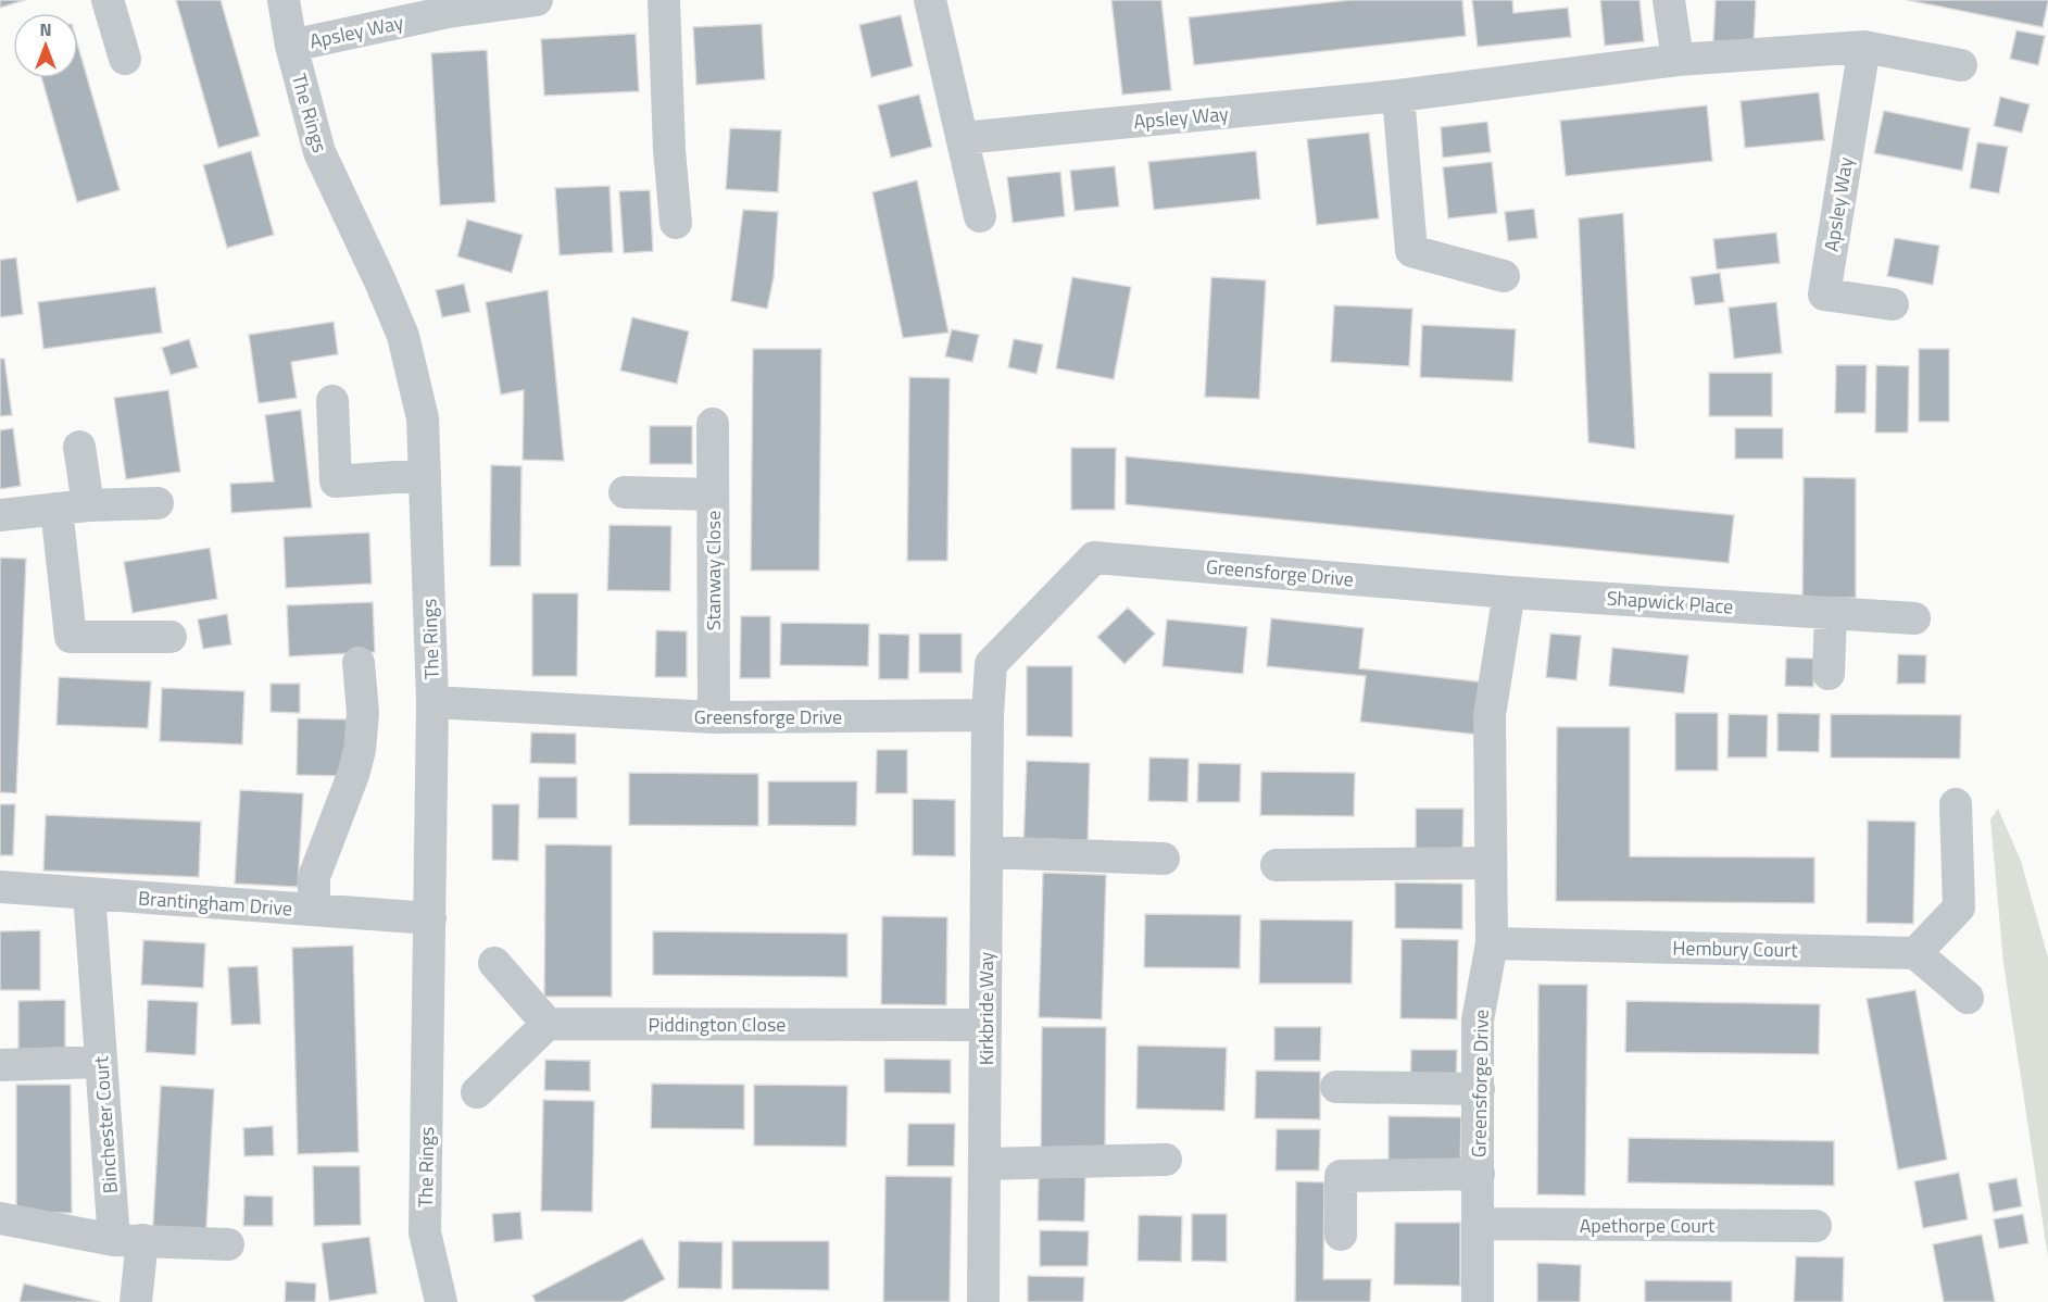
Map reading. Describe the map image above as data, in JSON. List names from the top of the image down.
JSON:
{
  "streets": {
    "street": [
      "Apsley Way",
      "The Rings",
      "Stanway Close",
      "Greensforge Drive",
      "Shapwick Place",
      "Brantingham Drive",
      "Hembury Court",
      "Kirkbride Way",
      "Piddington Close",
      "Binchester Court",
      "Apethorpe Court"
    ]
  },
  "crossings": [
    ["Apsley Way", "The Rings"],
    ["The Rings", "Greensforge Drive"],
    ["The Rings", "Brantingham Drive"],
    ["Stanway Close", "Greensforge Drive"],
    ["Greensforge Drive", "Shapwick Place"],
    ["Greensforge Drive", "Hembury Court"],
    ["Greensforge Drive", "Kirkbride Way"],
    ["Greensforge Drive", "Apethorpe Court"],
    ["Brantingham Drive", "Binchester Court"],
    ["Kirkbride Way", "Piddington Close"]
  ],
  "north": "top"
}
